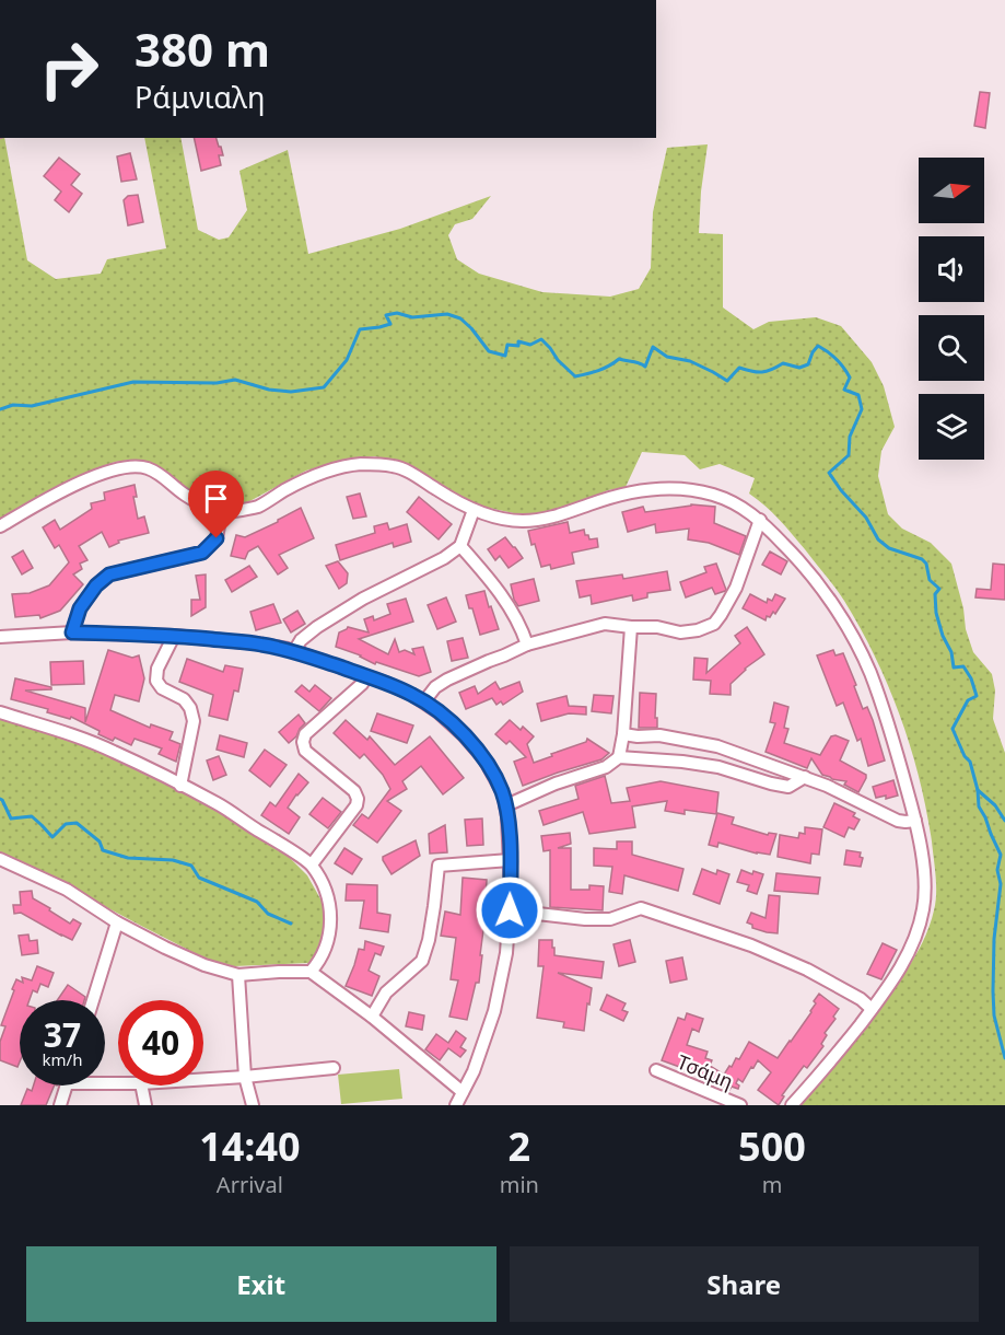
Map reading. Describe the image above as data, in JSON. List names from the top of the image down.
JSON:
{
  "streets": {
    "street": ["Τσάμη"]
  },
  "north": "right",
  "page": {
    "turn": ["380 m", "Ράμνιαλη"],
    "speed": "37 km/h",
    "limit": "40",
    "eta": [
      "14:40",
      "Arrival",
      "2",
      "min",
      "500",
      "m"
    ],
    "buttons": ["Exit", "Share"]
  }
}
